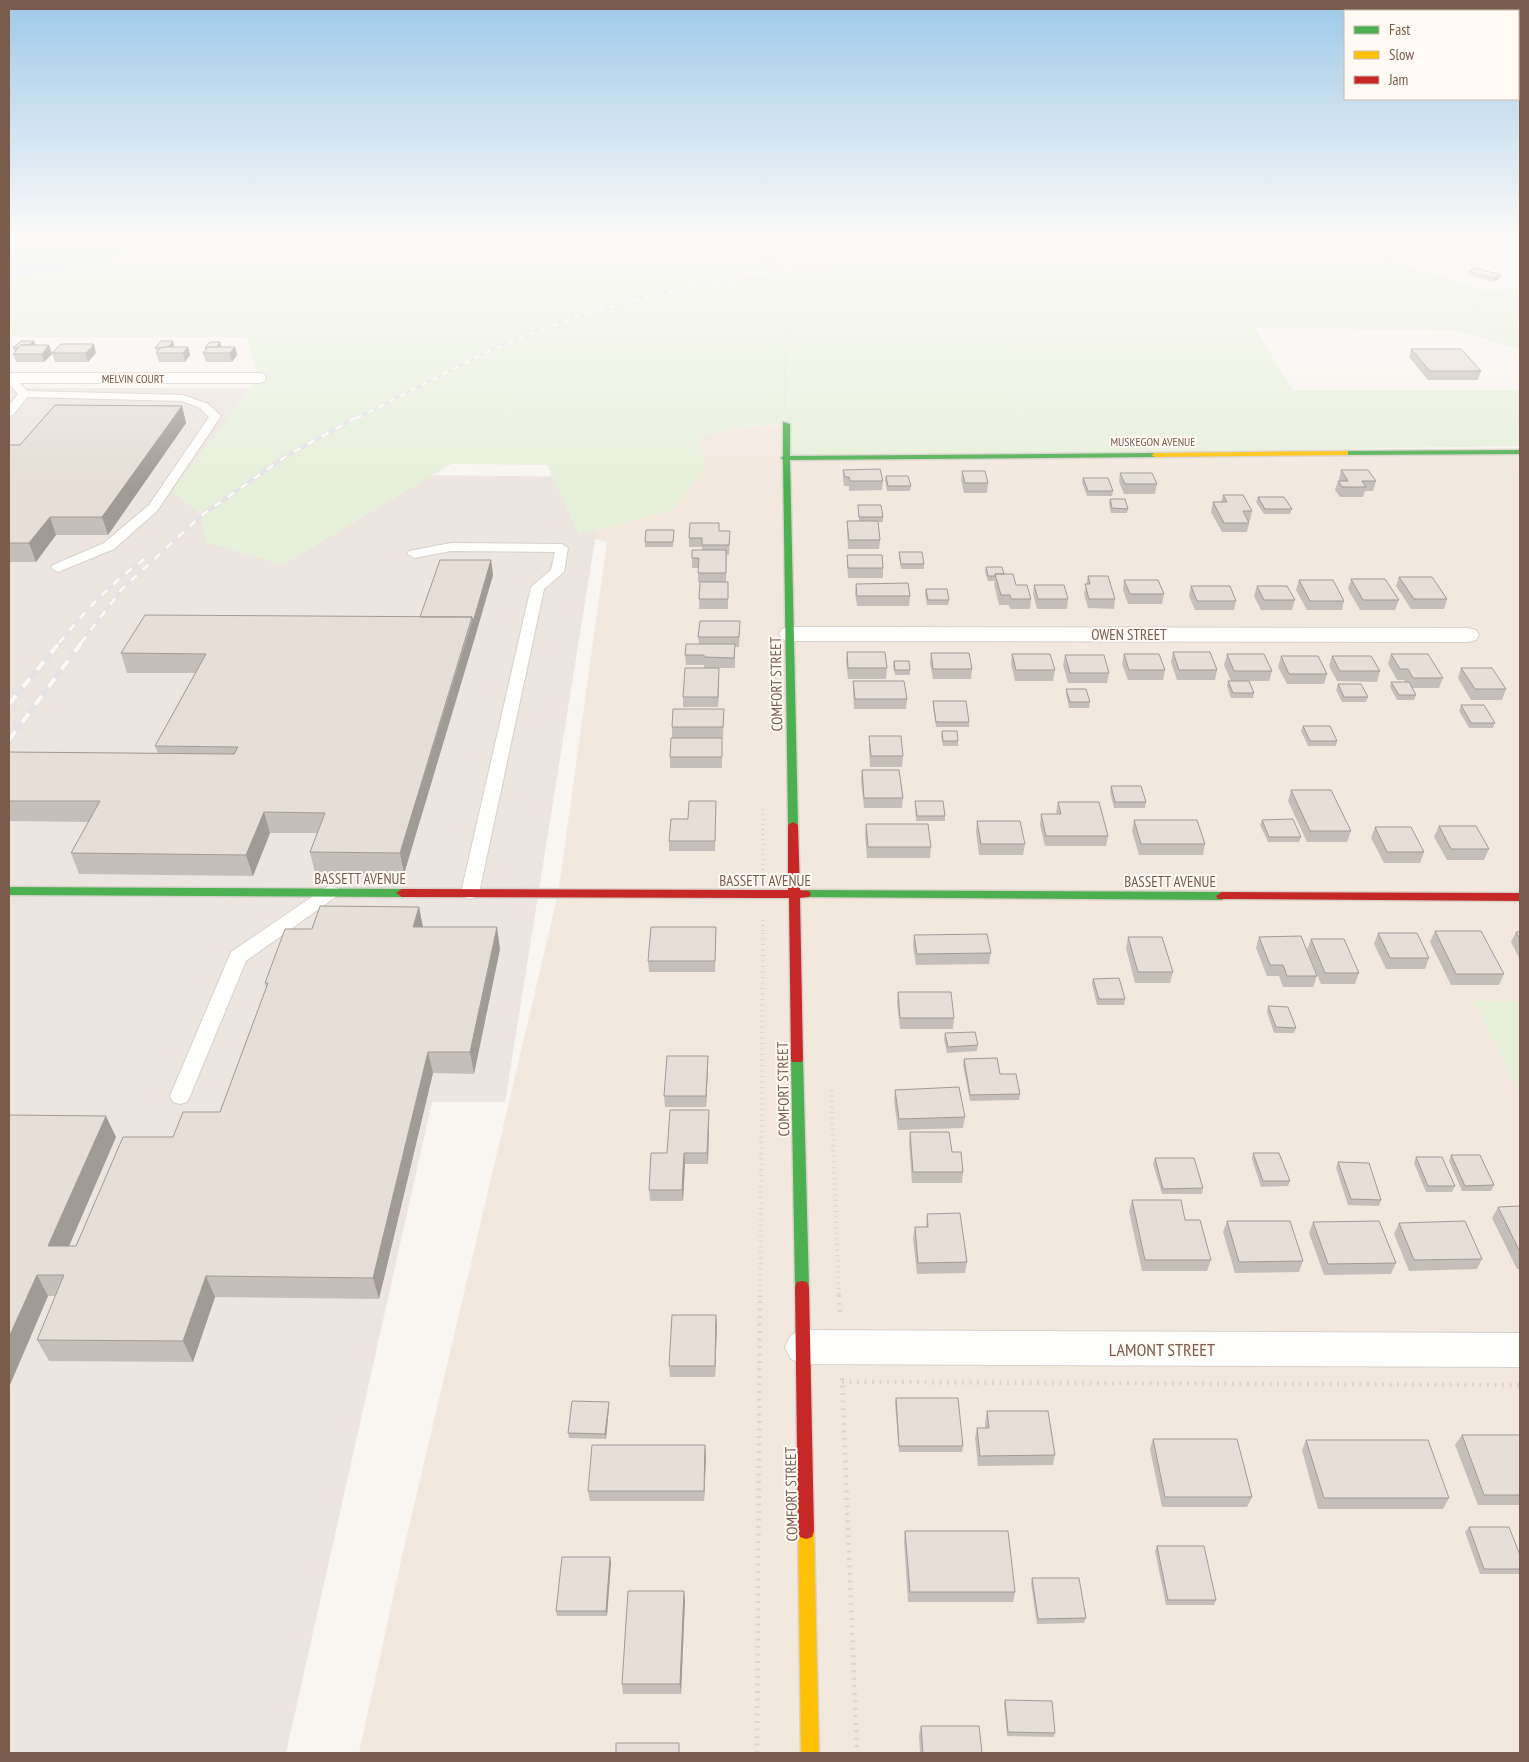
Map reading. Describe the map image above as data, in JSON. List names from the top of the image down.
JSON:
{
  "streets": {
    "street": [
      "MELVIN COURT",
      "MUSKEGON AVENUE",
      "OWEN STREET",
      "COMFORT STREET",
      "BASSETT AVENUE",
      "LAMONT STREET"
    ]
  },
  "crossings": [
    ["MUSKEGON AVENUE", "COMFORT STREET"],
    ["OWEN STREET", "COMFORT STREET"],
    ["COMFORT STREET", "BASSETT AVENUE"],
    ["COMFORT STREET", "LAMONT STREET"]
  ],
  "legend": ["Fast", "Slow", "Jam"]
}
